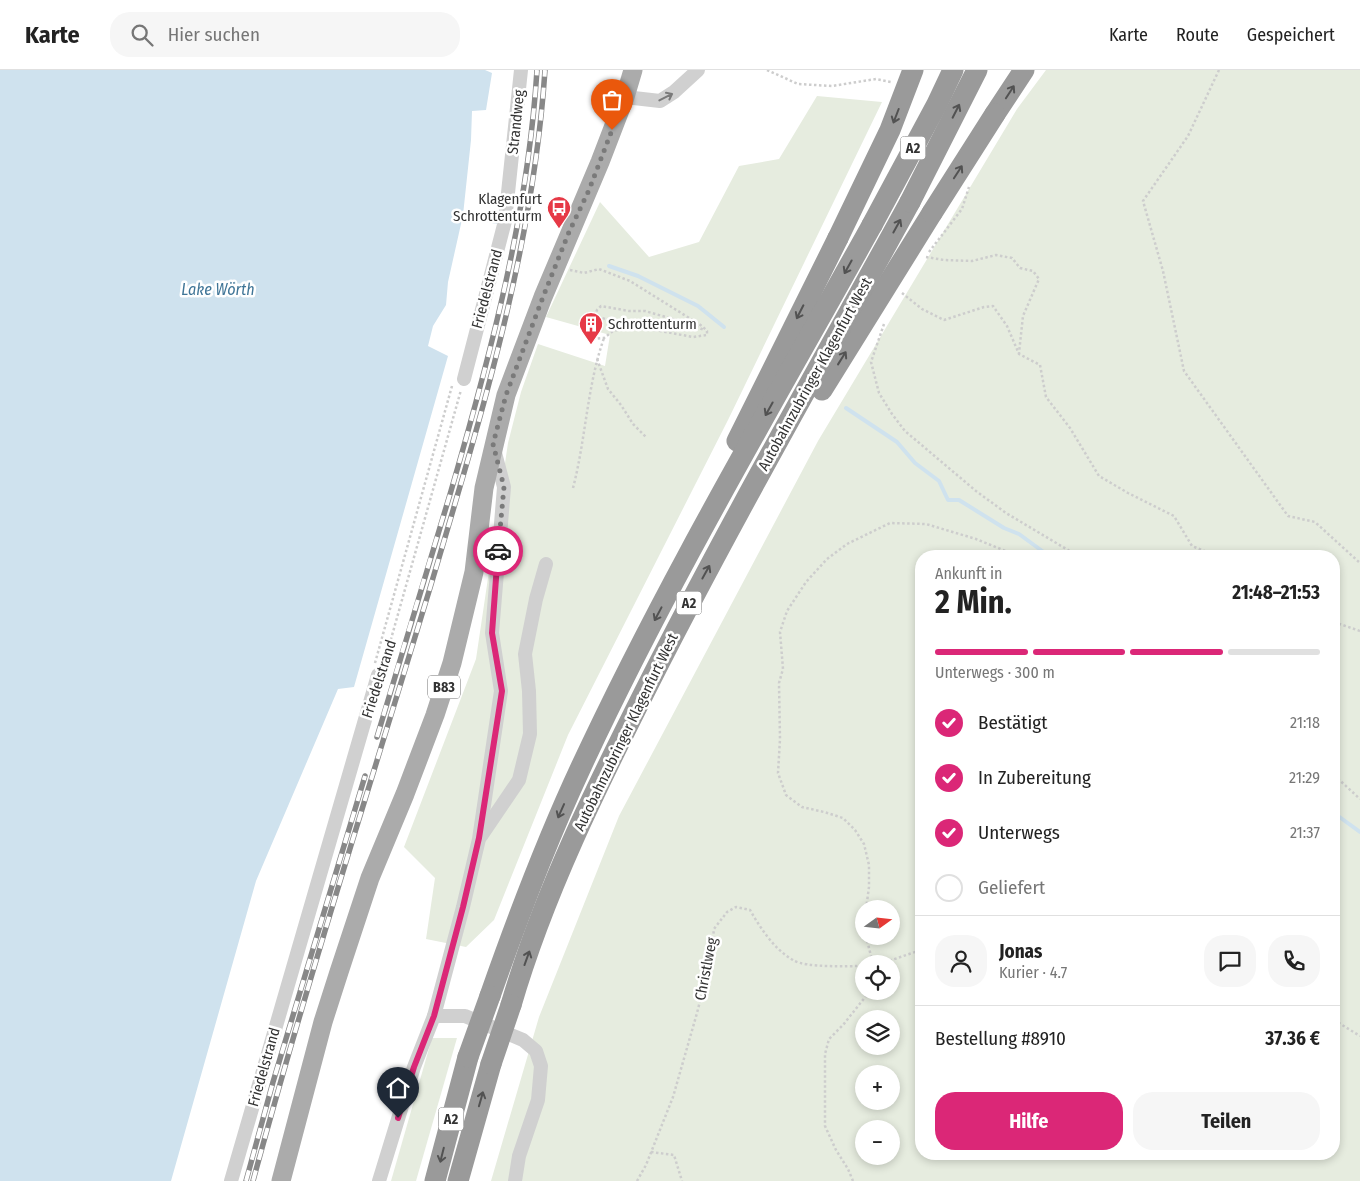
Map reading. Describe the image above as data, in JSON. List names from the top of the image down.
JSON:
{
  "streets": {
    "highway": ["A2", "Autobahnzubringer Klagenfurt West"],
    "main road": ["B83"],
    "street": ["Strandweg", "Friedelstrand"],
    "path": ["Christlweg"]
  },
  "crossings": [
    ["Strandweg", "Friedelstrand"]
  ],
  "water": ["Lake Wörth"],
  "places": {
    "bus stop": ["Klagenfurt Schrottenturm"],
    "building": ["Schrottenturm"]
  },
  "north": "right",
  "page": {
    "header": "Karte",
    "search": "Hier suchen",
    "nav": ["Karte", "Route", "Gespeichert"],
    "heading": ["2 Min.", "Ankunft in", "21:48–21:53"],
    "panel": [
      "Jonas",
      "Kurier · 4.7",
      "Bestellung #8910",
      "37.36 €"
    ],
    "bar": "Unterwegs · 300 m",
    "list": [
      ["Bestätigt", "21:18"],
      ["In Zubereitung", "21:29"],
      ["Unterwegs", "21:37"],
      "Geliefert"
    ],
    "map_buttons": ["+", "−"],
    "buttons": ["Hilfe", "Teilen"]
  }
}
